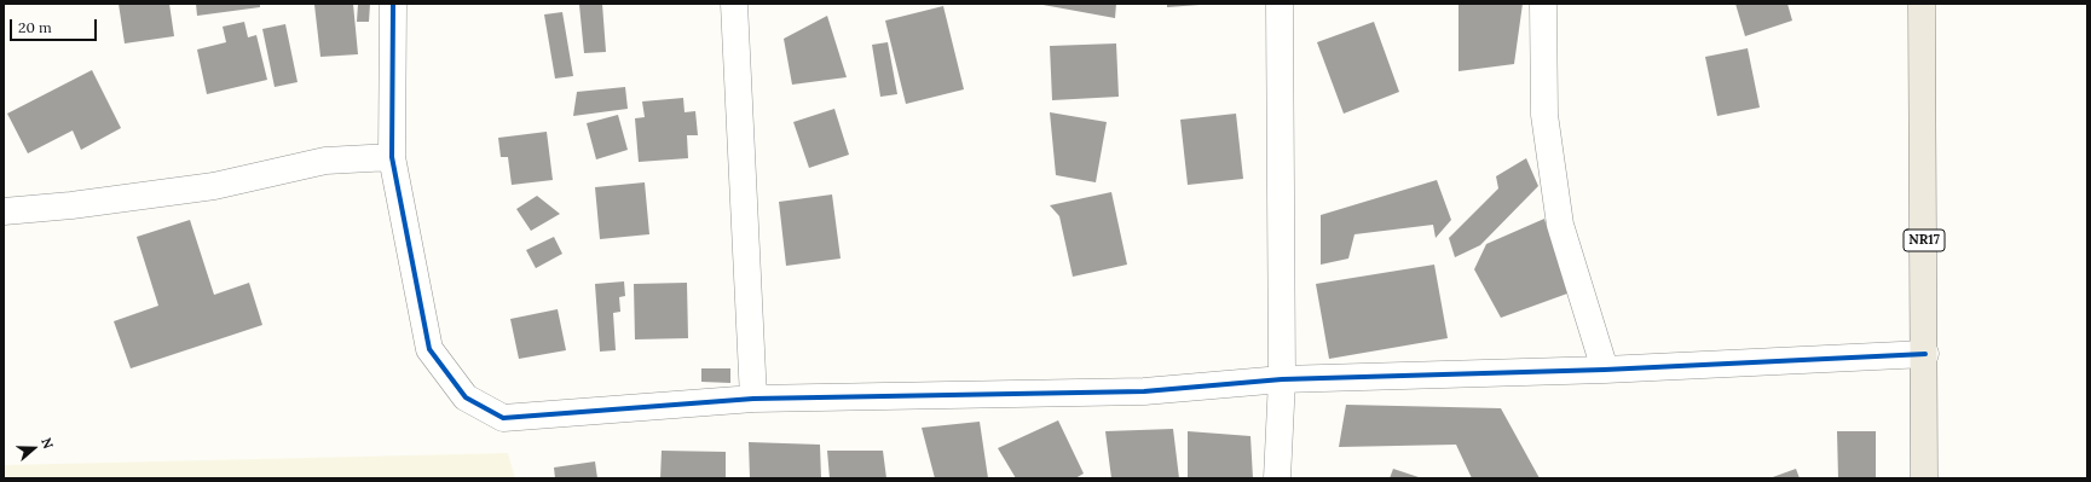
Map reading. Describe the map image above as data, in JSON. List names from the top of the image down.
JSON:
{
  "streets": {
    "main road": ["NR17"]
  },
  "scale_bar": "20 m",
  "north": "right"
}
